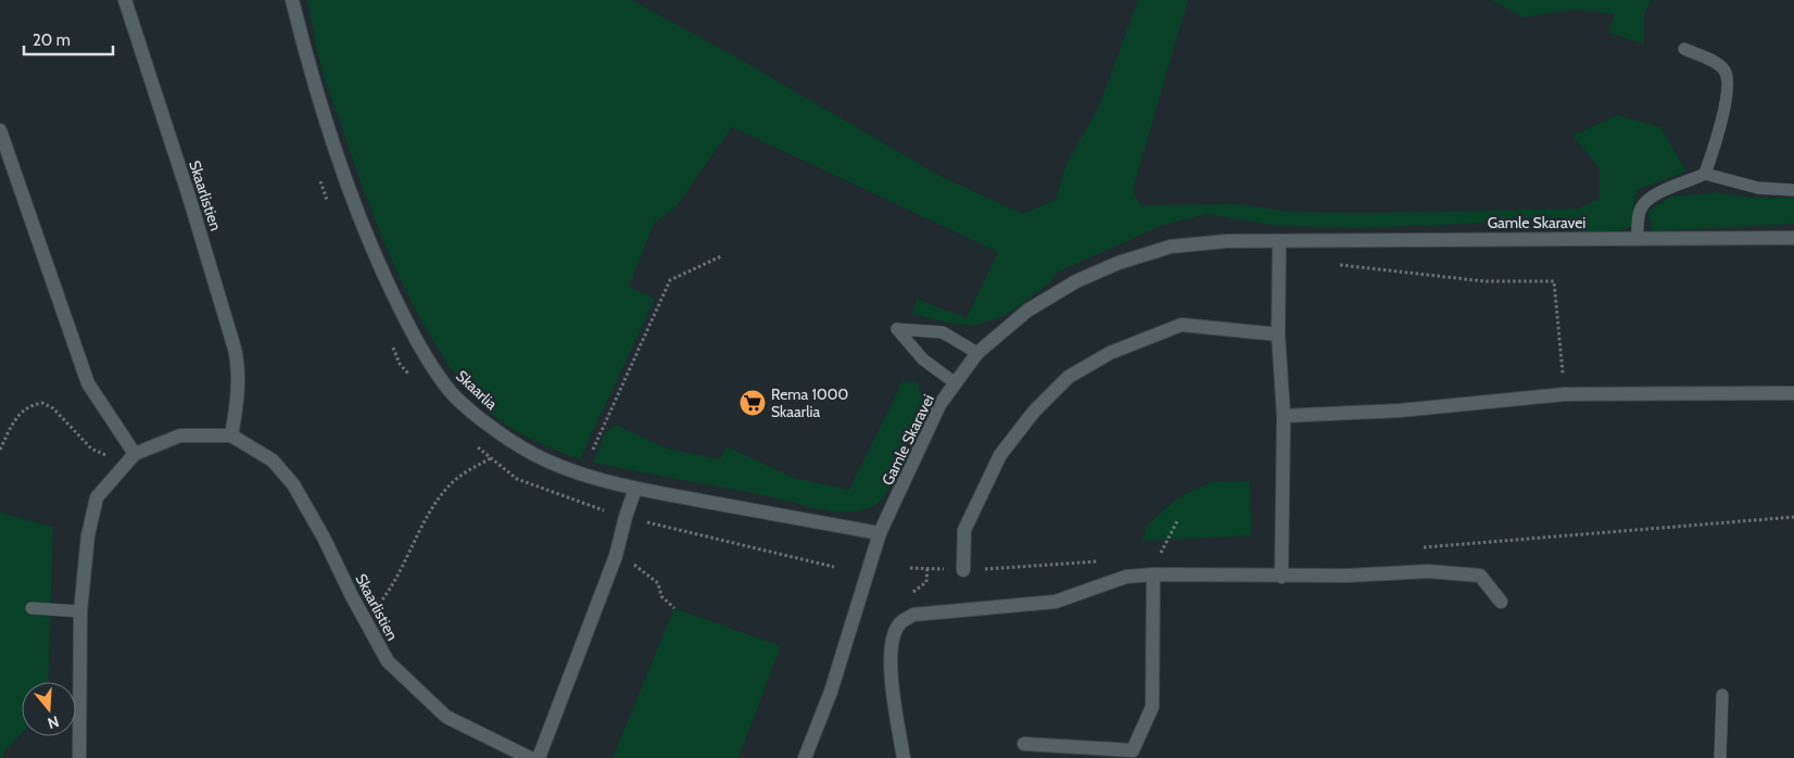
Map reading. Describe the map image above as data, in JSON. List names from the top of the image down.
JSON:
{
  "streets": {
    "street": ["Skaarlistien", "Gamle Skaravei", "Skaarlia"]
  },
  "crossings": [
    ["Gamle Skaravei", "Skaarlia"]
  ],
  "places": {
    "supermarket": ["Rema 1000 Skaarlia"]
  },
  "scale_bar": "20 m",
  "north": "bottom"
}
